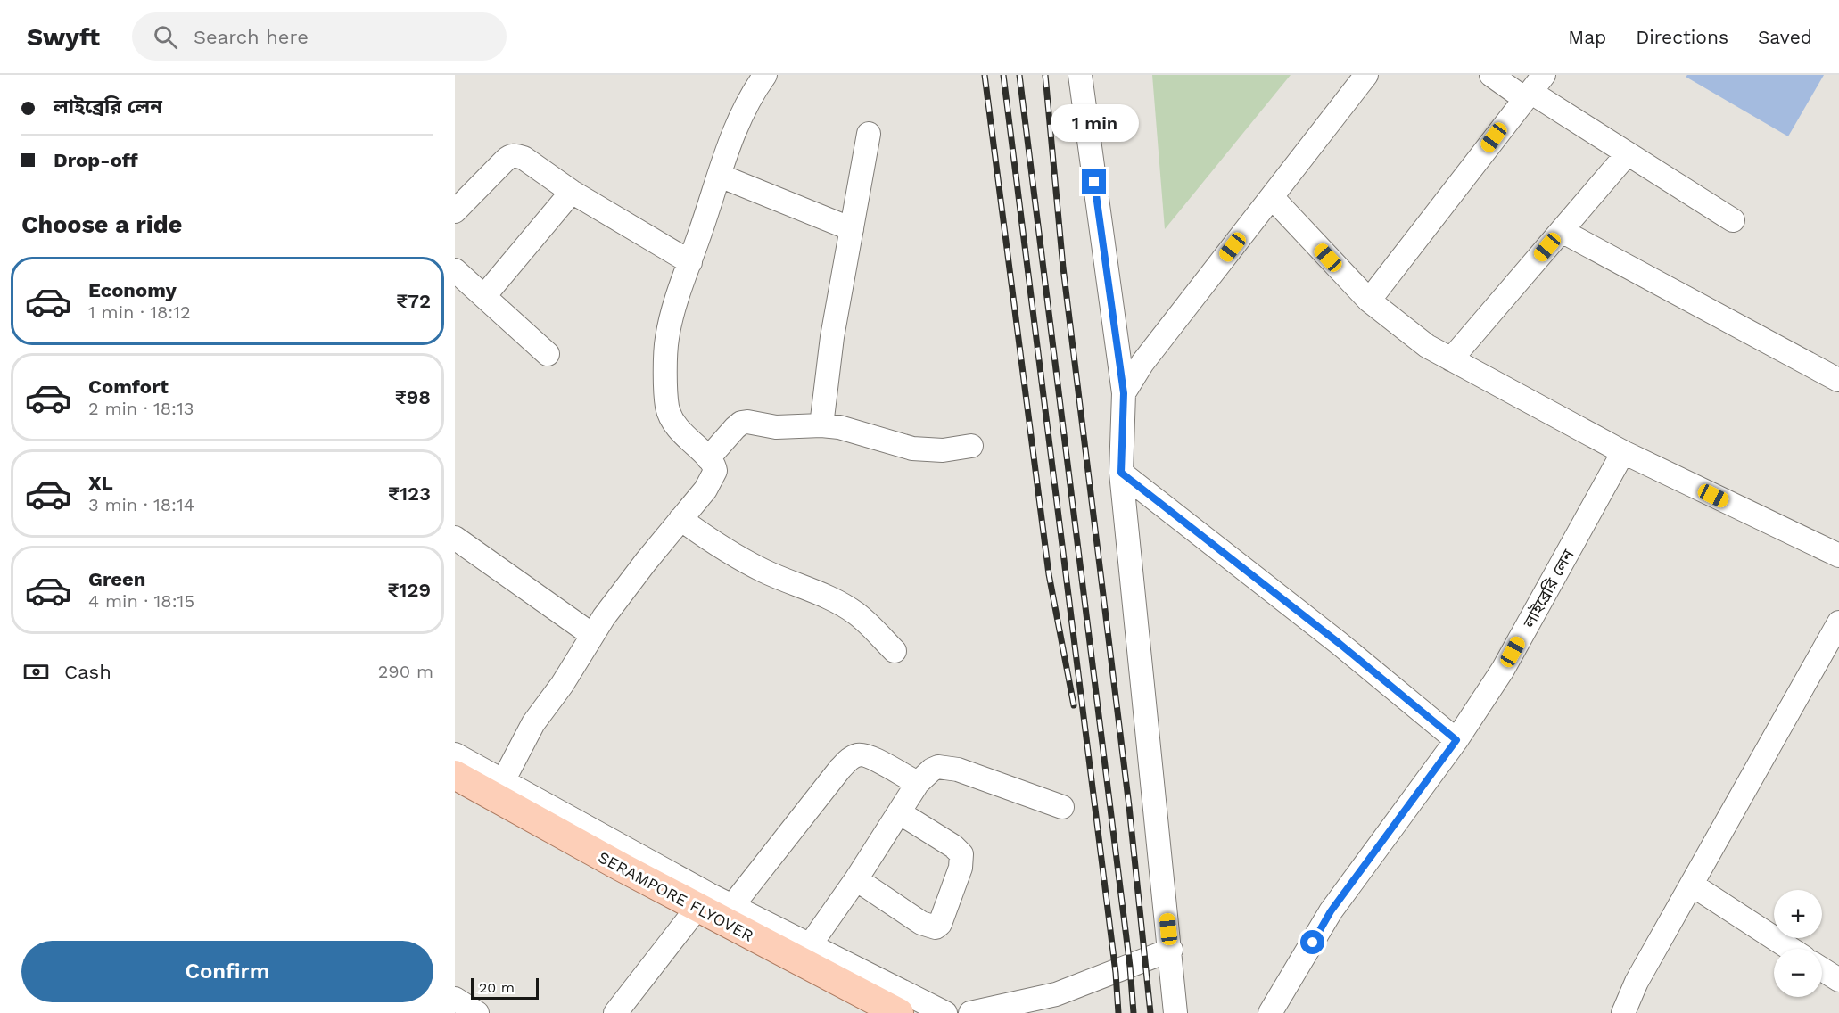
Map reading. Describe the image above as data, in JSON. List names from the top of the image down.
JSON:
{
  "streets": {
    "main road": ["SERAMPORE FLYOVER"],
    "street": ["লাইব্রেরি লেন"]
  },
  "scale_bar": "20 m",
  "page": {
    "header": "Swyft",
    "search": "Search here",
    "nav": ["Map", "Directions", "Saved"],
    "banner": ["লাইব্রেরি লেন", "Drop-off"],
    "bubble": "1 min",
    "heading": "Choose a ride",
    "list": [
      {
        "name": "Economy",
        "note": "1 min · 18:12",
        "value": "₹72"
      },
      {
        "name": "Comfort",
        "note": "2 min · 18:13",
        "value": "₹98"
      },
      {
        "name": "XL",
        "note": "3 min · 18:14",
        "value": "₹123"
      },
      {
        "name": "Green",
        "note": "4 min · 18:15",
        "value": "₹129"
      }
    ],
    "pay": ["Cash", "290 m"],
    "map_buttons": ["+", "−"],
    "buttons": "Confirm",
    "scale": "20 m"
  }
}
